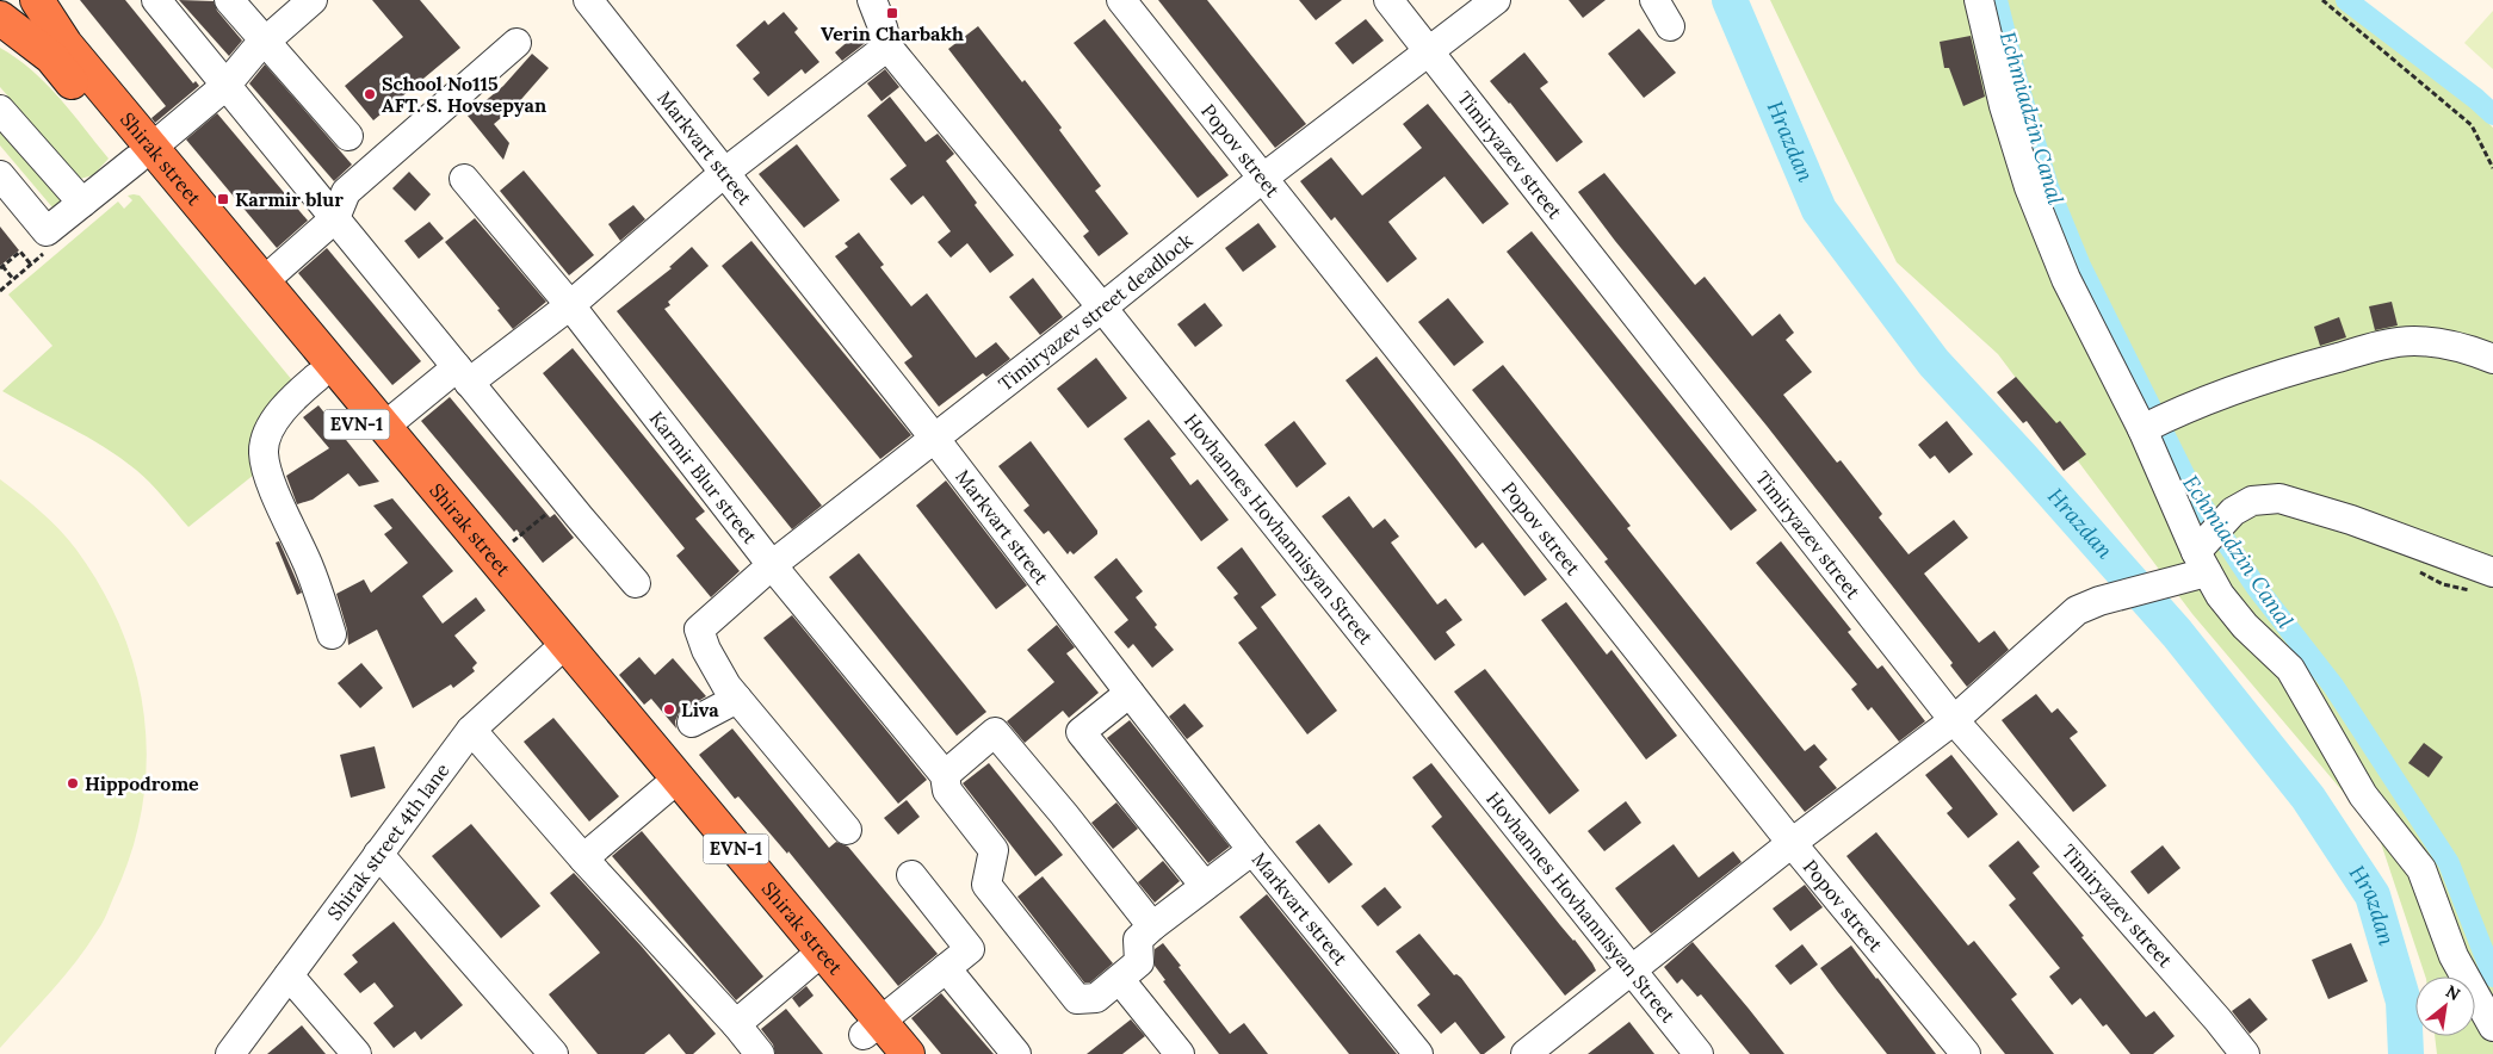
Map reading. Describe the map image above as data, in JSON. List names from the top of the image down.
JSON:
{
  "streets": {
    "highway": ["Shirak street", "EVN-1"],
    "street": [
      "Markvart street",
      "Popov street",
      "Timiryazev street",
      "Timiryazev street deadlock",
      "Karmir Blur street",
      "Hovhannes Hovhannisyan Street",
      "Shirak street 4th lane"
    ]
  },
  "crossings": [
    ["Markvart street", "Timiryazev street deadlock"],
    ["Popov street", "Timiryazev street deadlock"],
    ["Timiryazev street", "Timiryazev street deadlock"],
    ["Shirak street", "Shirak street 4th lane"],
    ["Timiryazev street deadlock", "Karmir Blur street"],
    ["Timiryazev street deadlock", "Hovhannes Hovhannisyan Street"]
  ],
  "water": ["Echmiadzin Canal", "Hrazdan"],
  "places": {
    "transit": ["Verin Charbakh", "Karmir blur"],
    "other": ["School No115 AFT. S. Hovsepyan", "Liva", "Hippodrome"]
  },
  "north": "top right"
}
